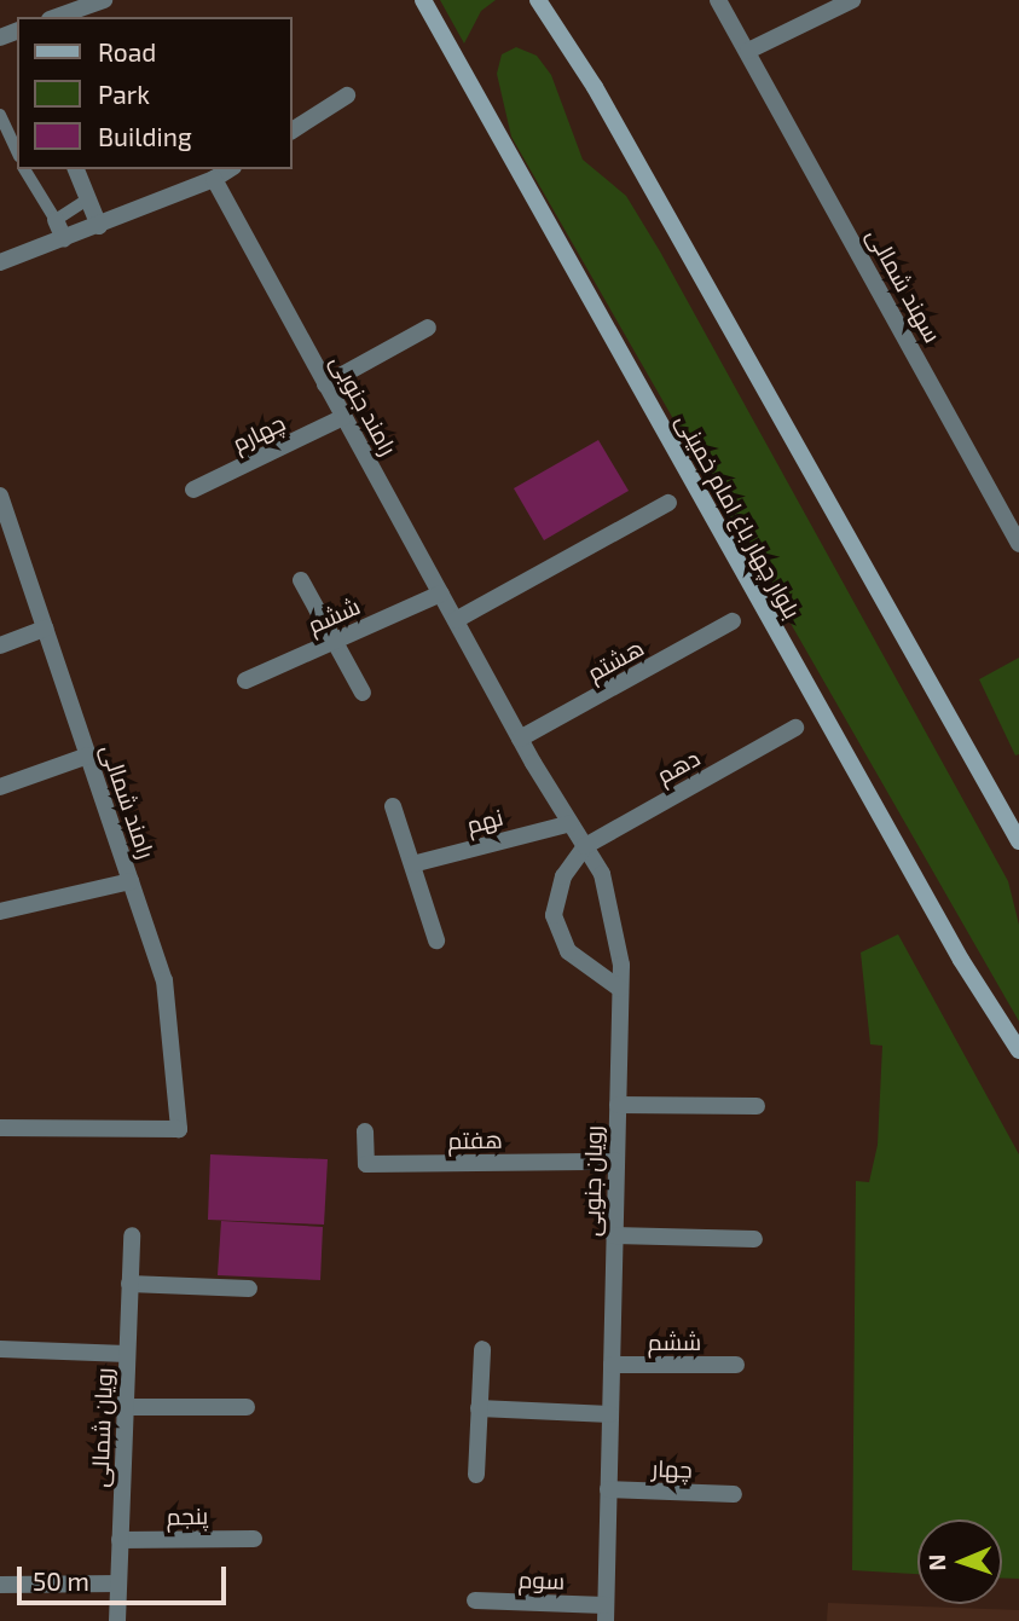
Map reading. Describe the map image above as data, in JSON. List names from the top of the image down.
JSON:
{
  "streets": {
    "main road": ["بلوار چهار باغ امام خمینی"],
    "street": [
      "سهند شمالی",
      "رامند جنوبی",
      "چهارم",
      "ششم",
      "هشتم",
      "دهم",
      "رامند شمالی",
      "نهم",
      "هفتم",
      "رویان جنوبی",
      "رویان شمالی",
      "چهار",
      "پنجم",
      "سوم"
    ]
  },
  "crossings": [
    ["رامند جنوبی", "چهارم"],
    ["رامند جنوبی", "ششم"],
    ["رامند جنوبی", "هشتم"],
    ["رامند جنوبی", "رویان جنوبی"],
    ["ششم", "رویان جنوبی"],
    ["دهم", "رویان جنوبی"],
    ["نهم", "رویان جنوبی"],
    ["هفتم", "رویان جنوبی"],
    ["رویان جنوبی", "چهار"],
    ["رویان جنوبی", "سوم"],
    ["رویان شمالی", "پنجم"]
  ],
  "legend": ["Road", "Park", "Building"],
  "scale_bar": "50 m",
  "north": "left"
}
